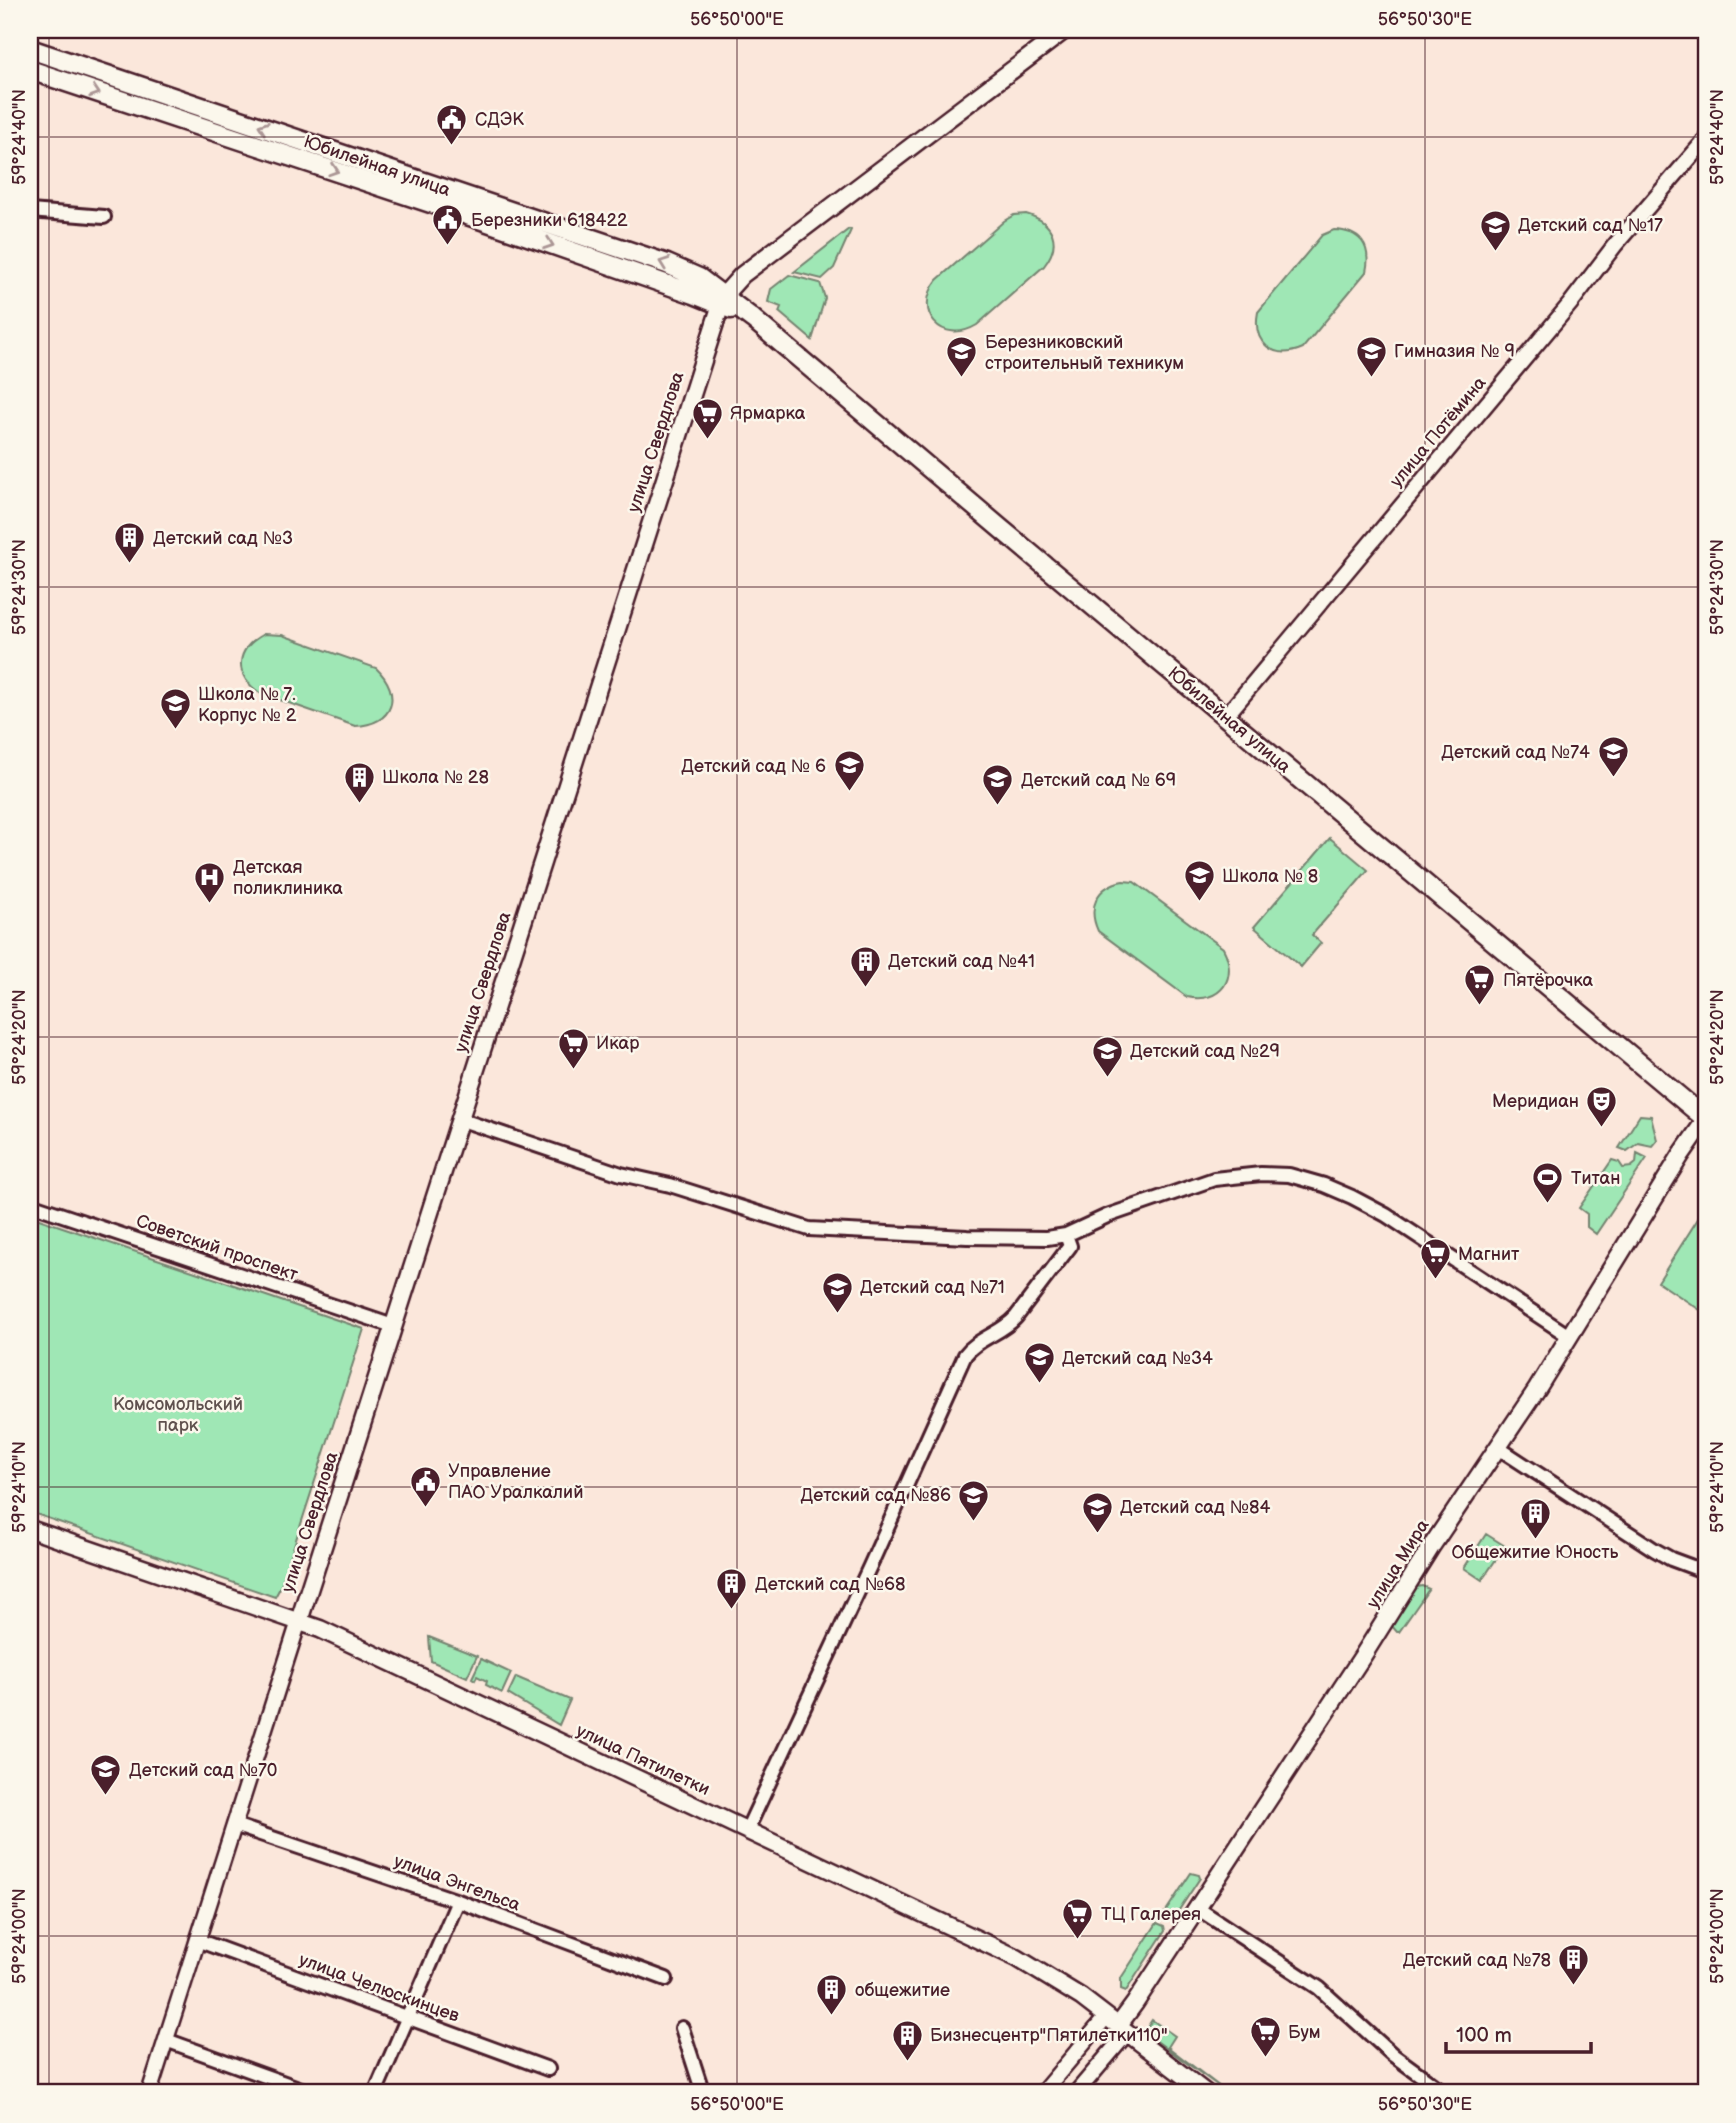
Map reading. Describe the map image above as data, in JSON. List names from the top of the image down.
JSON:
{
  "streets": {
    "main road": [
      "Юбилейная улица",
      "улица Свердлова",
      "улица Мира",
      "улица Пятилетки"
    ],
    "street": [
      "улица Потёмина",
      "Советский проспект",
      "улица Энгельса",
      "улица Челюскинцев"
    ]
  },
  "crossings": [
    ["Юбилейная улица", "улица Потёмина"],
    ["Юбилейная улица", "улица Свердлова"],
    ["Юбилейная улица", "улица Мира"],
    ["улица Свердлова", "Советский проспект"],
    ["улица Свердлова", "улица Пятилетки"],
    ["улица Свердлова", "улица Энгельса"],
    ["улица Свердлова", "улица Челюскинцев"],
    ["улица Мира", "улица Пятилетки"]
  ],
  "parks": ["Комсомольский парк"],
  "places": {
    "public building": ["СДЭК", "Березники 618422", "Управление ПАО Уралкалий"],
    "school or university": [
      "Детский сад №17",
      "Гимназия № 9",
      "Березниковский строительный техникум",
      "Школа № 7. Корпус № 2",
      "Детский сад №74",
      "Детский сад № 6",
      "Детский сад № 69",
      "Школа № 8",
      "Детский сад №29",
      "Детский сад №71",
      "Детский сад №34",
      "Детский сад №86",
      "Детский сад №84",
      "Детский сад №70"
    ],
    "supermarket": [
      "Ярмарка",
      "Пятёрочка",
      "Икар",
      "Магнит",
      "ТЦ Галерея",
      "Бум"
    ],
    "building": [
      "Детский сад №3",
      "Школа № 28",
      "Детский сад №41",
      "Общежитие Юность",
      "Детский сад №68",
      "Детский сад №78",
      "общежитие",
      "Бизнесцентр\"Пятилетки110\""
    ],
    "hospital": ["Детская поликлиника"],
    "theatre": ["Меридиан"],
    "sports": ["Титан"]
  },
  "scale_bar": "100 m",
  "coordinates": [
    "56°50'00\"E",
    "56°50'30\"E",
    "59°24'40\"N",
    "59°24'30\"N",
    "59°24'20\"N",
    "59°24'10\"N",
    "59°24'00\"N"
  ]
}
